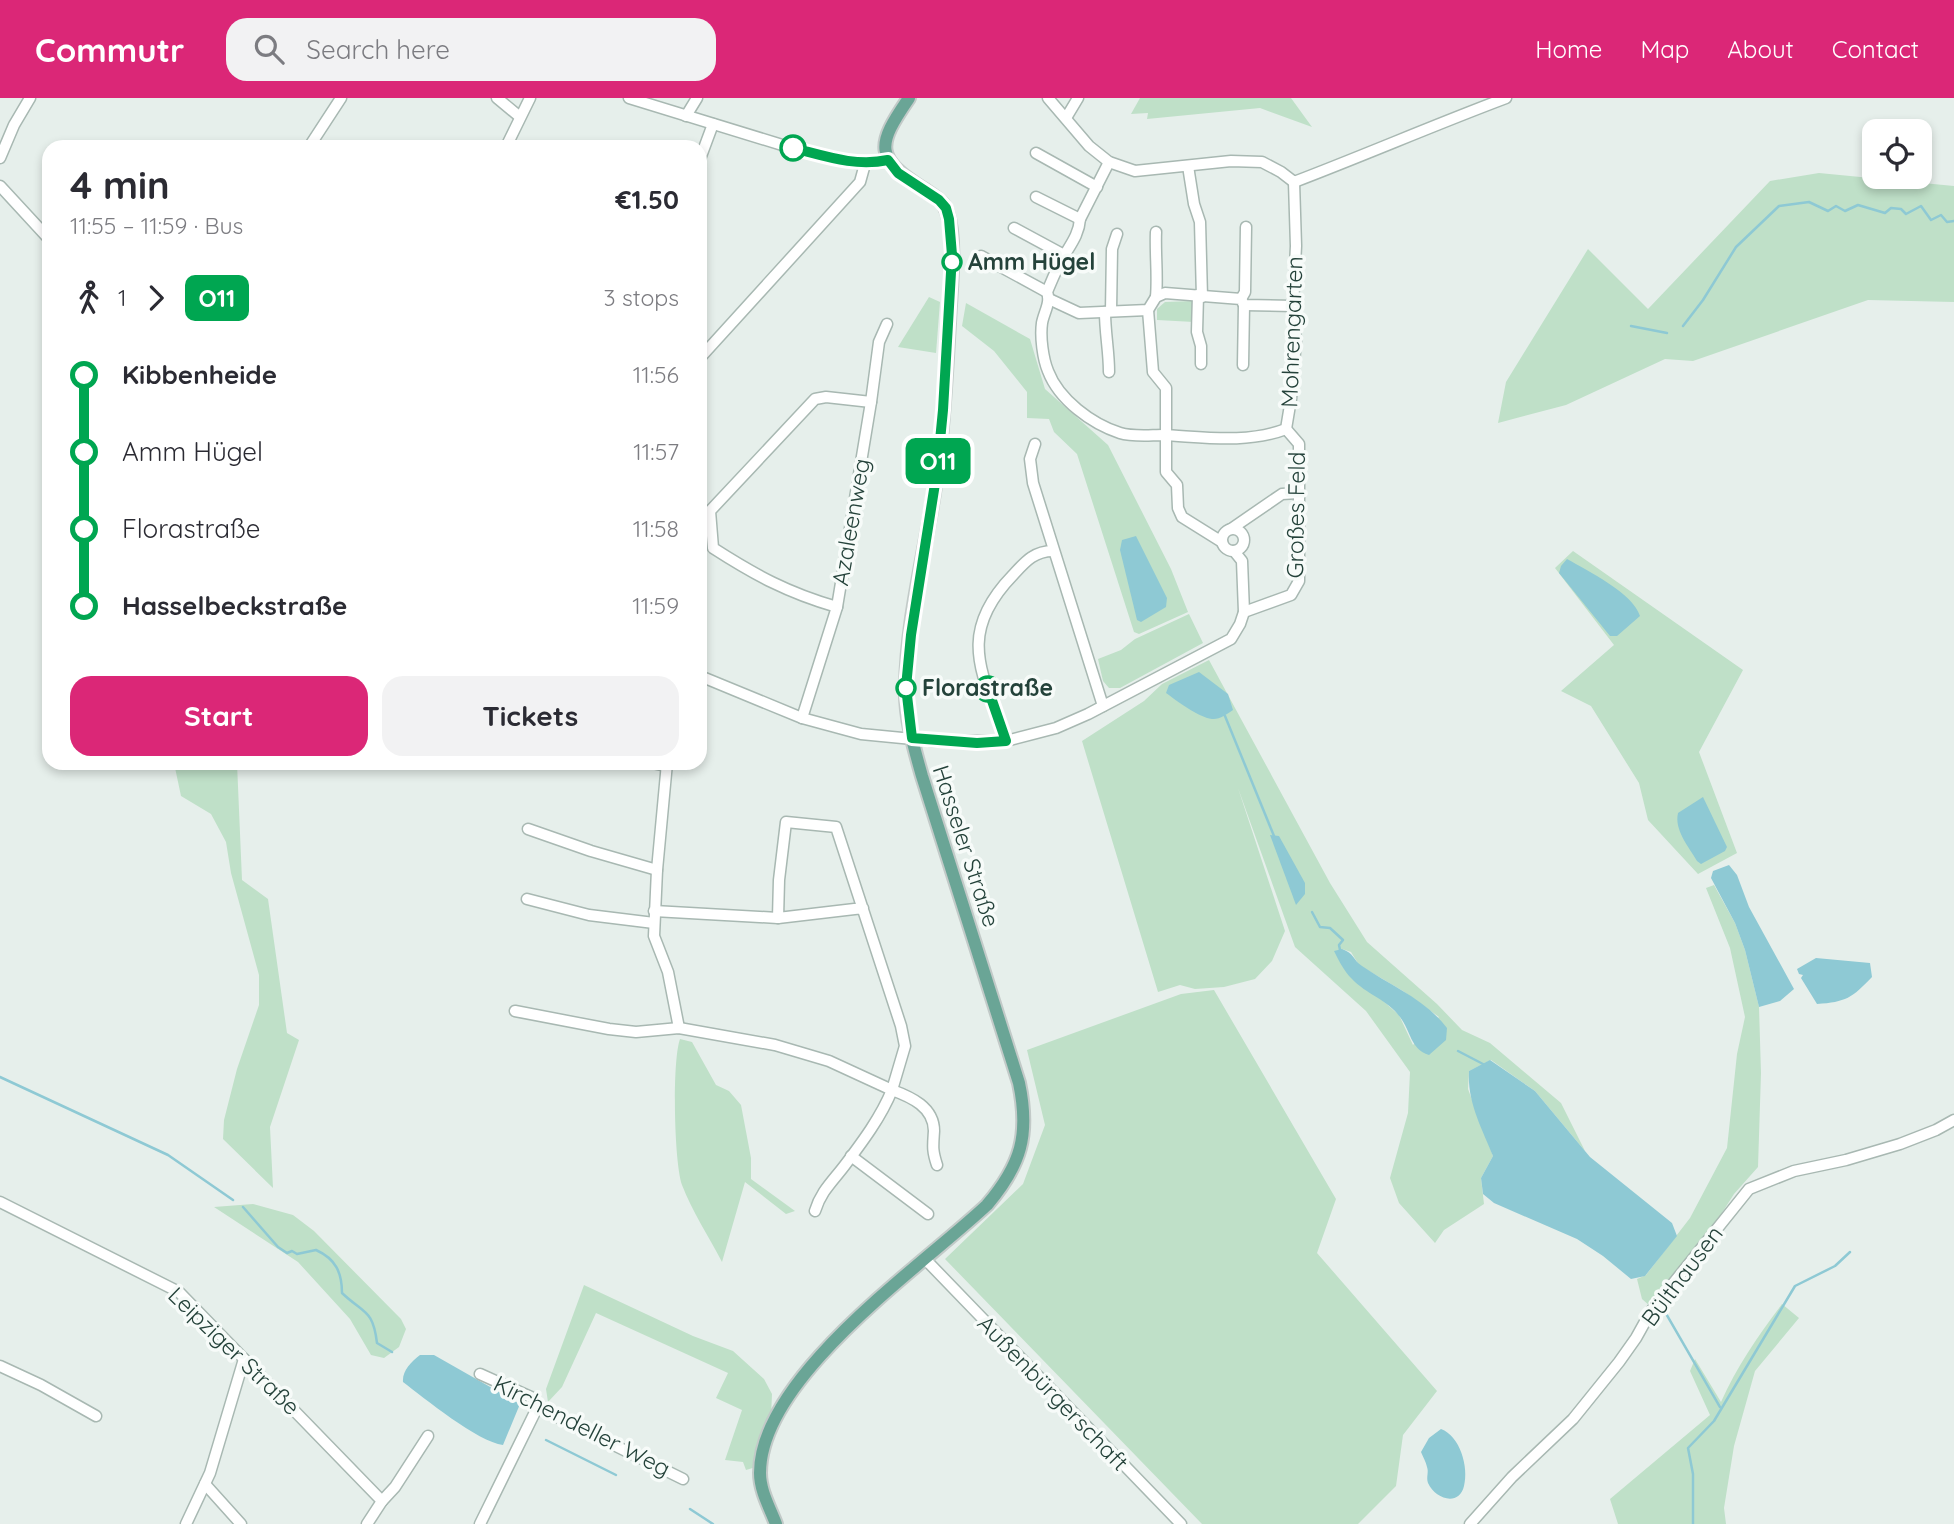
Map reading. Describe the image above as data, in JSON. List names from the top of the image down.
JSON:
{
  "streets": {
    "main road": ["Hasseler Straße"],
    "street": [
      "Mohrengarten",
      "Großes Feld",
      "Azaleenweg",
      "Bülthausen",
      "Leipziger Straße",
      "Außenbürgerschaft",
      "Kirchendeller Weg"
    ]
  },
  "crossings": [
    ["Mohrengarten", "Großes Feld"],
    ["Hasseler Straße", "Außenbürgerschaft"]
  ],
  "places": ["Amm Hügel", "Florastraße"],
  "lines": ["bus line O11"],
  "page": {
    "header": "Commutr",
    "search": "Search here",
    "nav": [
      "Home",
      "Map",
      "About",
      "Contact"
    ],
    "on_map": "O11",
    "heading": ["4 min", "11:55 – 11:59 · Bus", "€1.50"],
    "legs": ["1", "O11", "3 stops"],
    "list": [
      {
        "name": "Kibbenheide",
        "value": "11:56"
      },
      {
        "name": "Amm Hügel",
        "value": "11:57"
      },
      {
        "name": "Florastraße",
        "value": "11:58"
      },
      {
        "name": "Hasselbeckstraße",
        "value": "11:59"
      }
    ],
    "buttons": ["Start", "Tickets"]
  }
}
